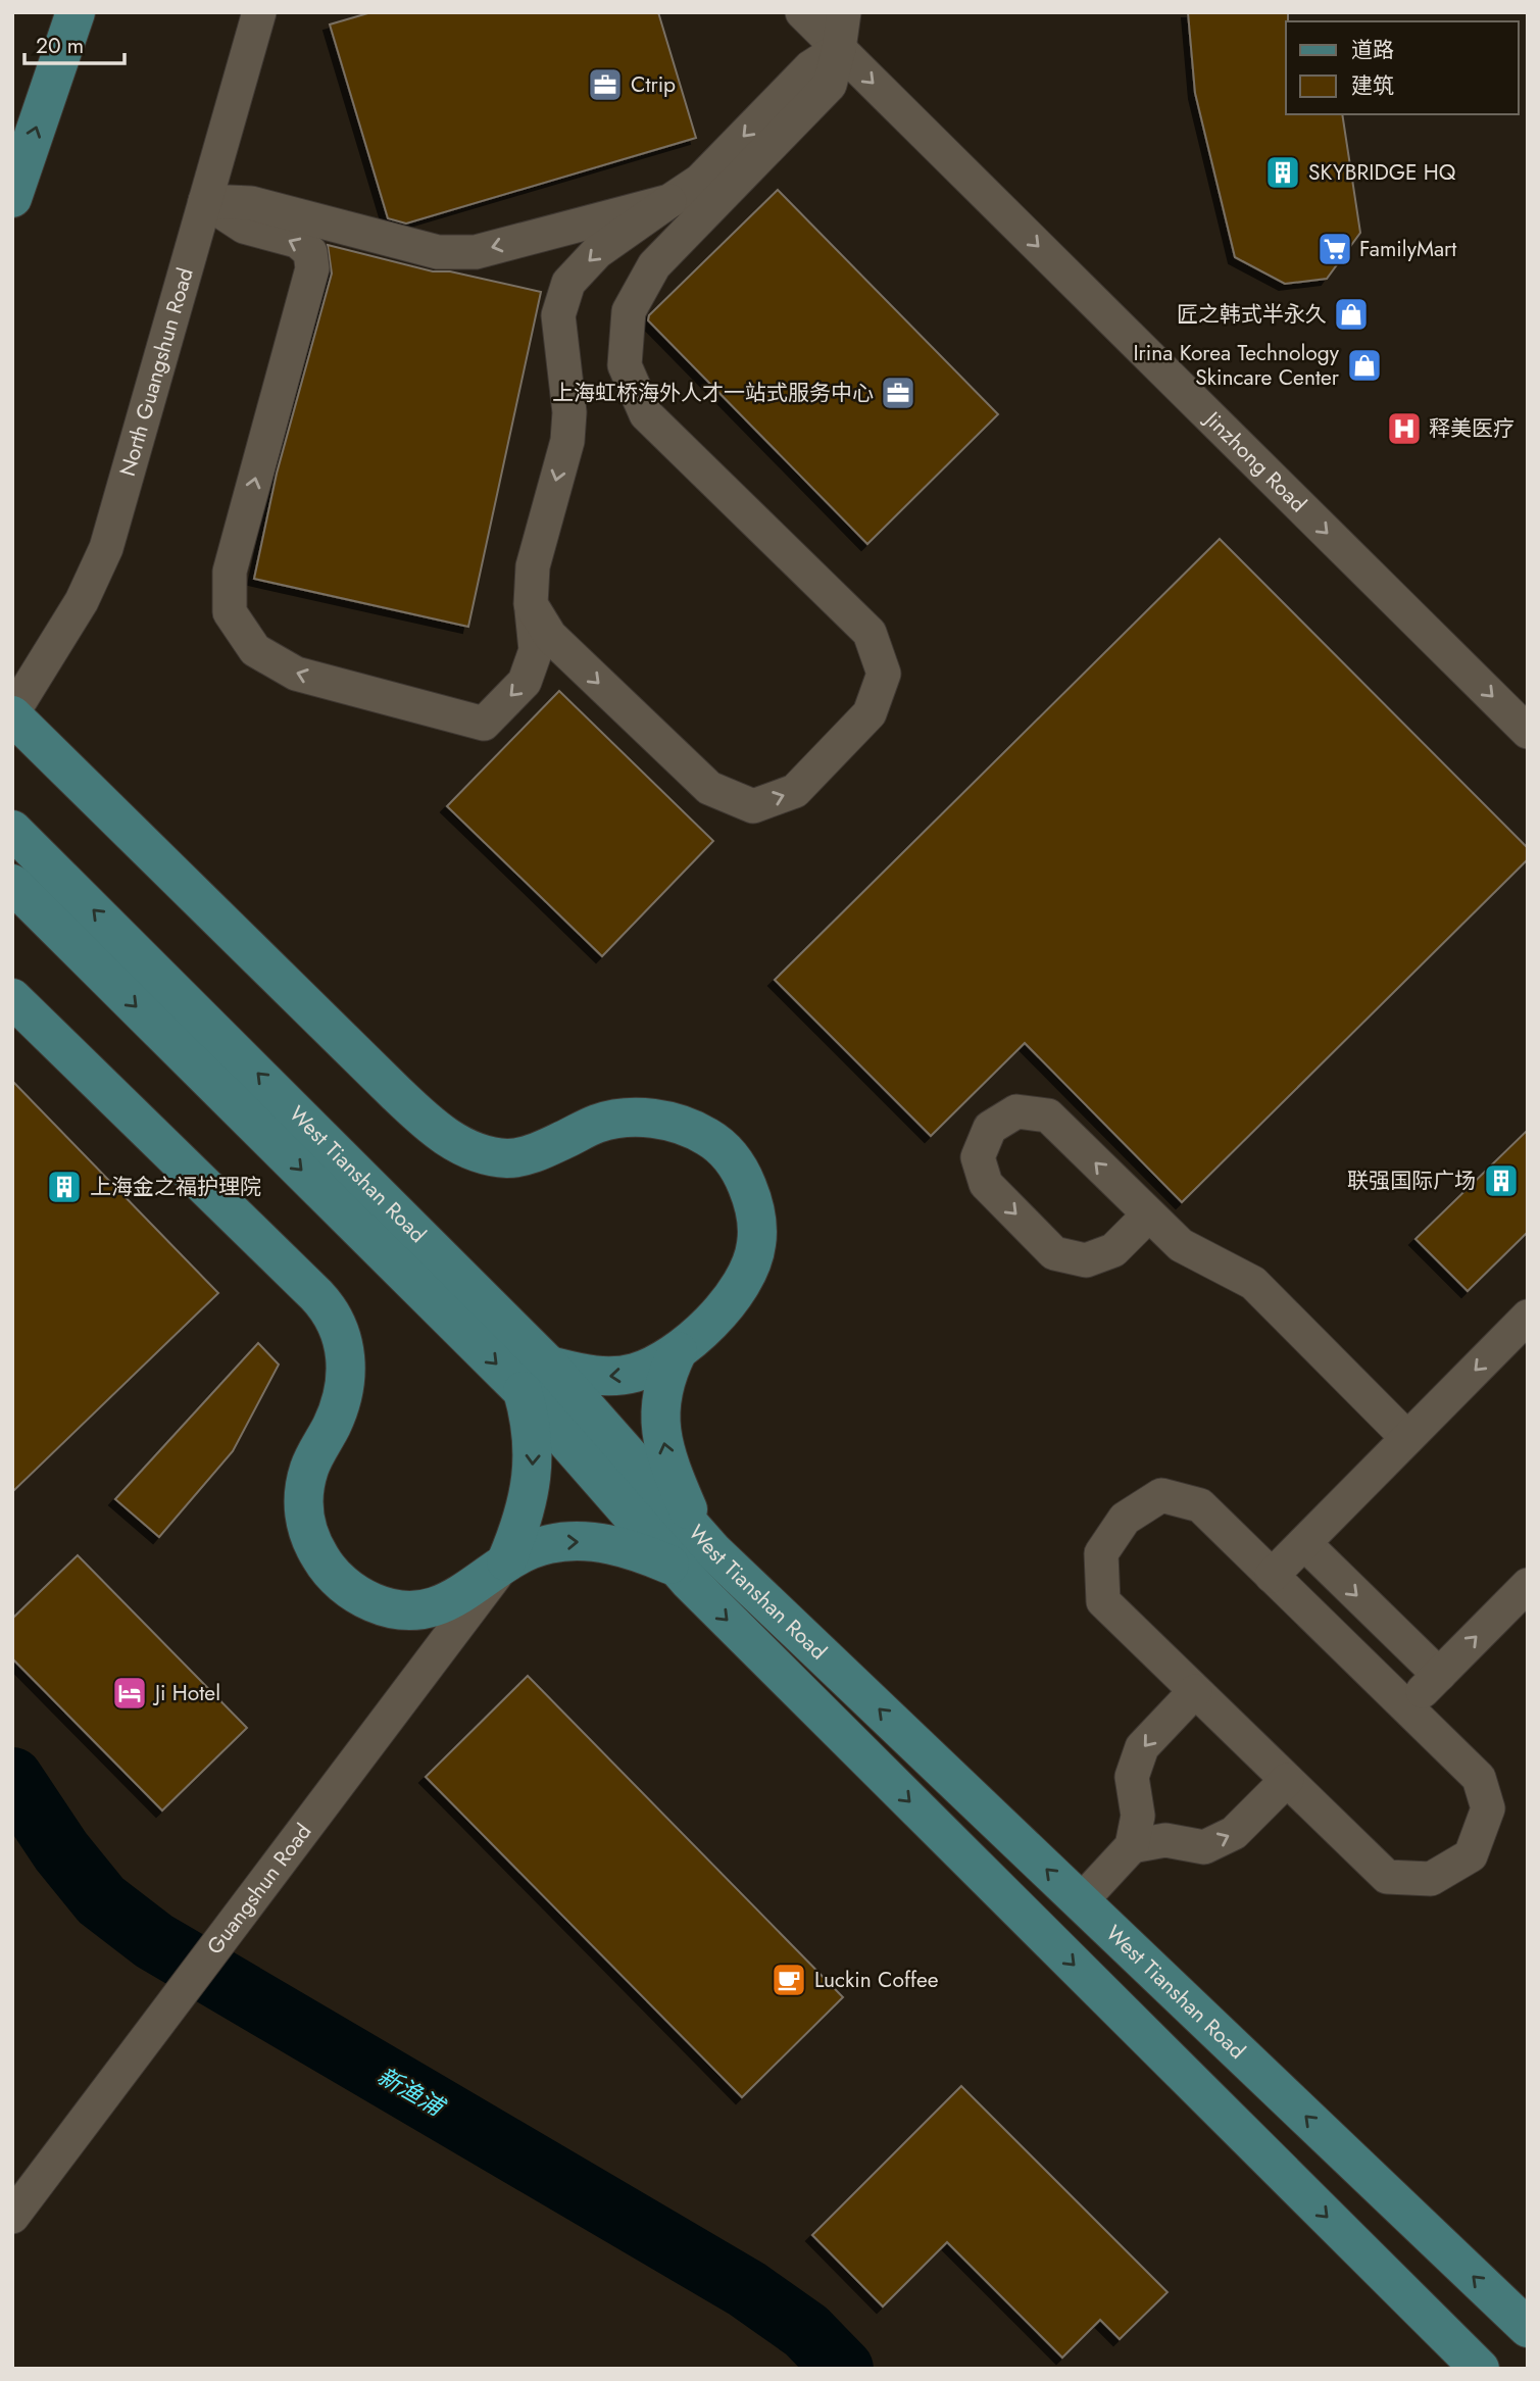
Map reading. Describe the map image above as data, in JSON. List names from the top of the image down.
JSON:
{
  "streets": {
    "main road": ["West Tianshan Road"],
    "street": ["North Guangshun Road", "Jinzhong Road", "Guangshun Road"]
  },
  "one_way": ["Jinzhong Road"],
  "water": ["新渔浦"],
  "places": {
    "office": ["Ctrip", "上海虹桥海外人才一站式服务中心"],
    "building": ["SKYBRIDGE HQ", "联强国际广场", "上海金之福护理院"],
    "supermarket": ["FamilyMart"],
    "shop": ["匠之韩式半永久", "Irina Korea Technology Skincare Center"],
    "hospital": ["释美医疗"],
    "hotel": ["Ji Hotel"],
    "cafe": ["Luckin Coffee"]
  },
  "legend": ["道路", "建筑"],
  "scale_bar": "20 m"
}
